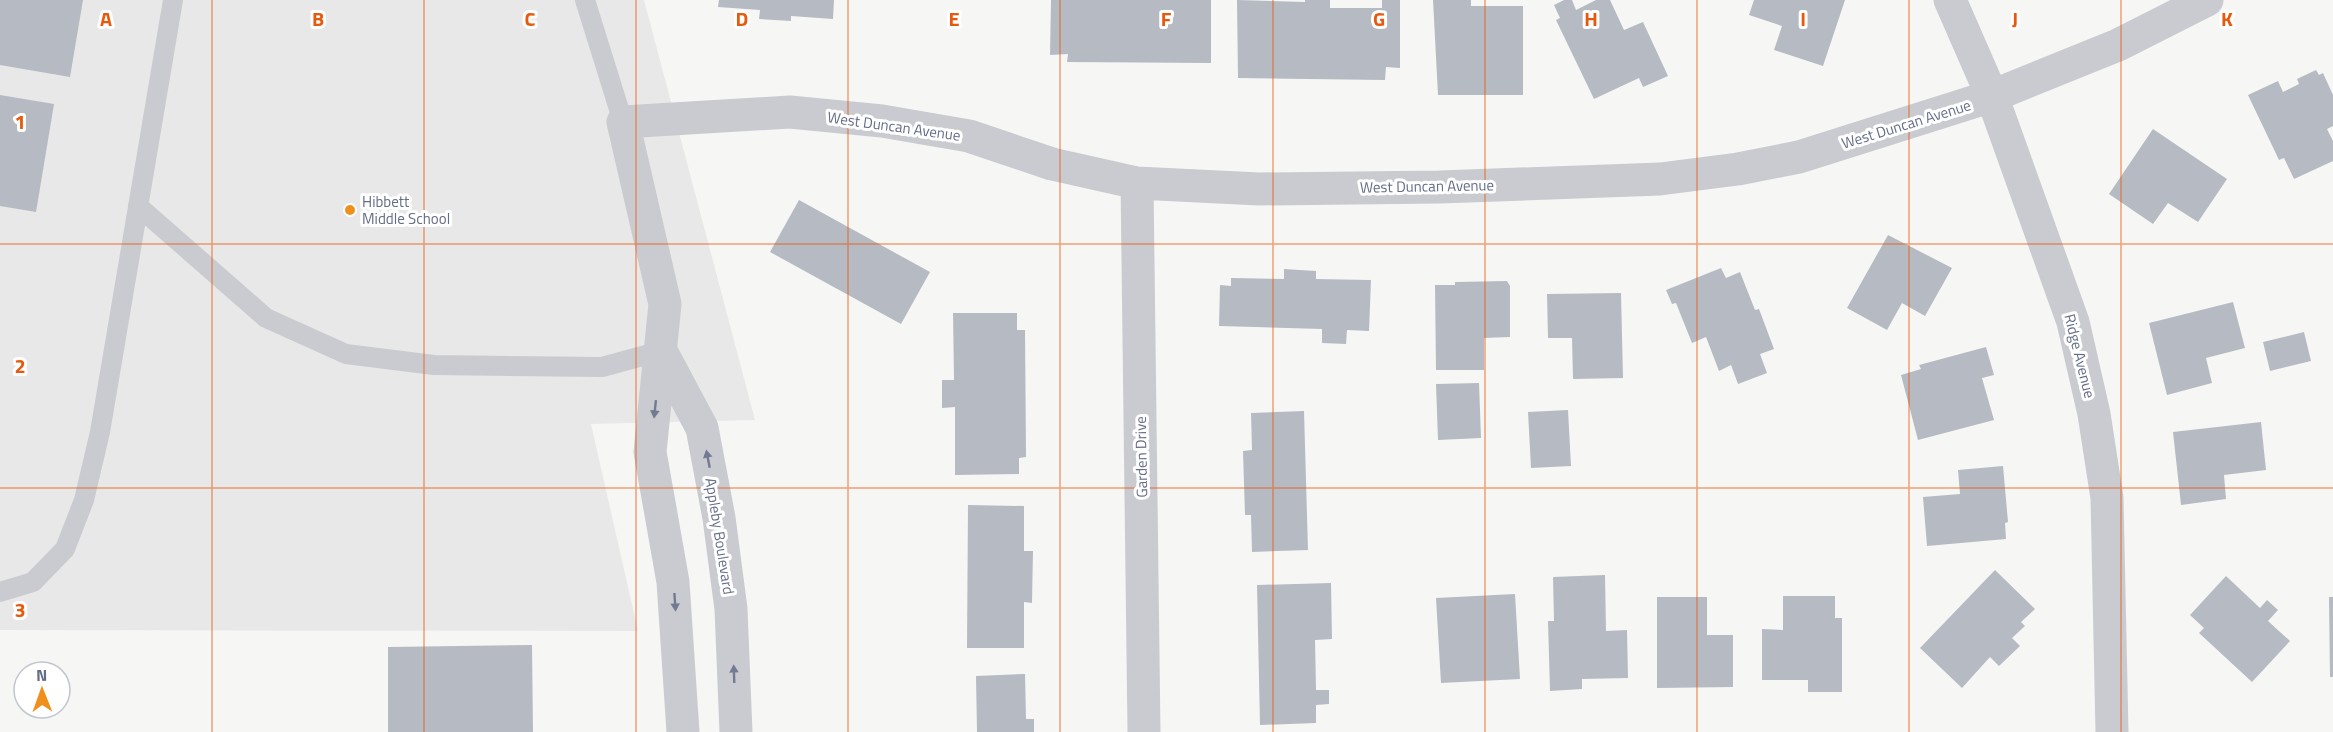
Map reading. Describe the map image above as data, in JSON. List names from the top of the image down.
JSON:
{
  "streets": {
    "street": [
      "West Duncan Avenue",
      "Ridge Avenue",
      "Garden Drive",
      "Appleby Boulevard"
    ]
  },
  "crossings": [
    ["West Duncan Avenue", "Ridge Avenue"],
    ["West Duncan Avenue", "Garden Drive"]
  ],
  "places": ["Hibbett Middle School"],
  "north": "top",
  "grid": {
    "columns": [
      "A",
      "B",
      "C",
      "D",
      "E",
      "F",
      "G",
      "H",
      "I",
      "J",
      "K"
    ],
    "rows": ["1", "2", "3"]
  }
}
